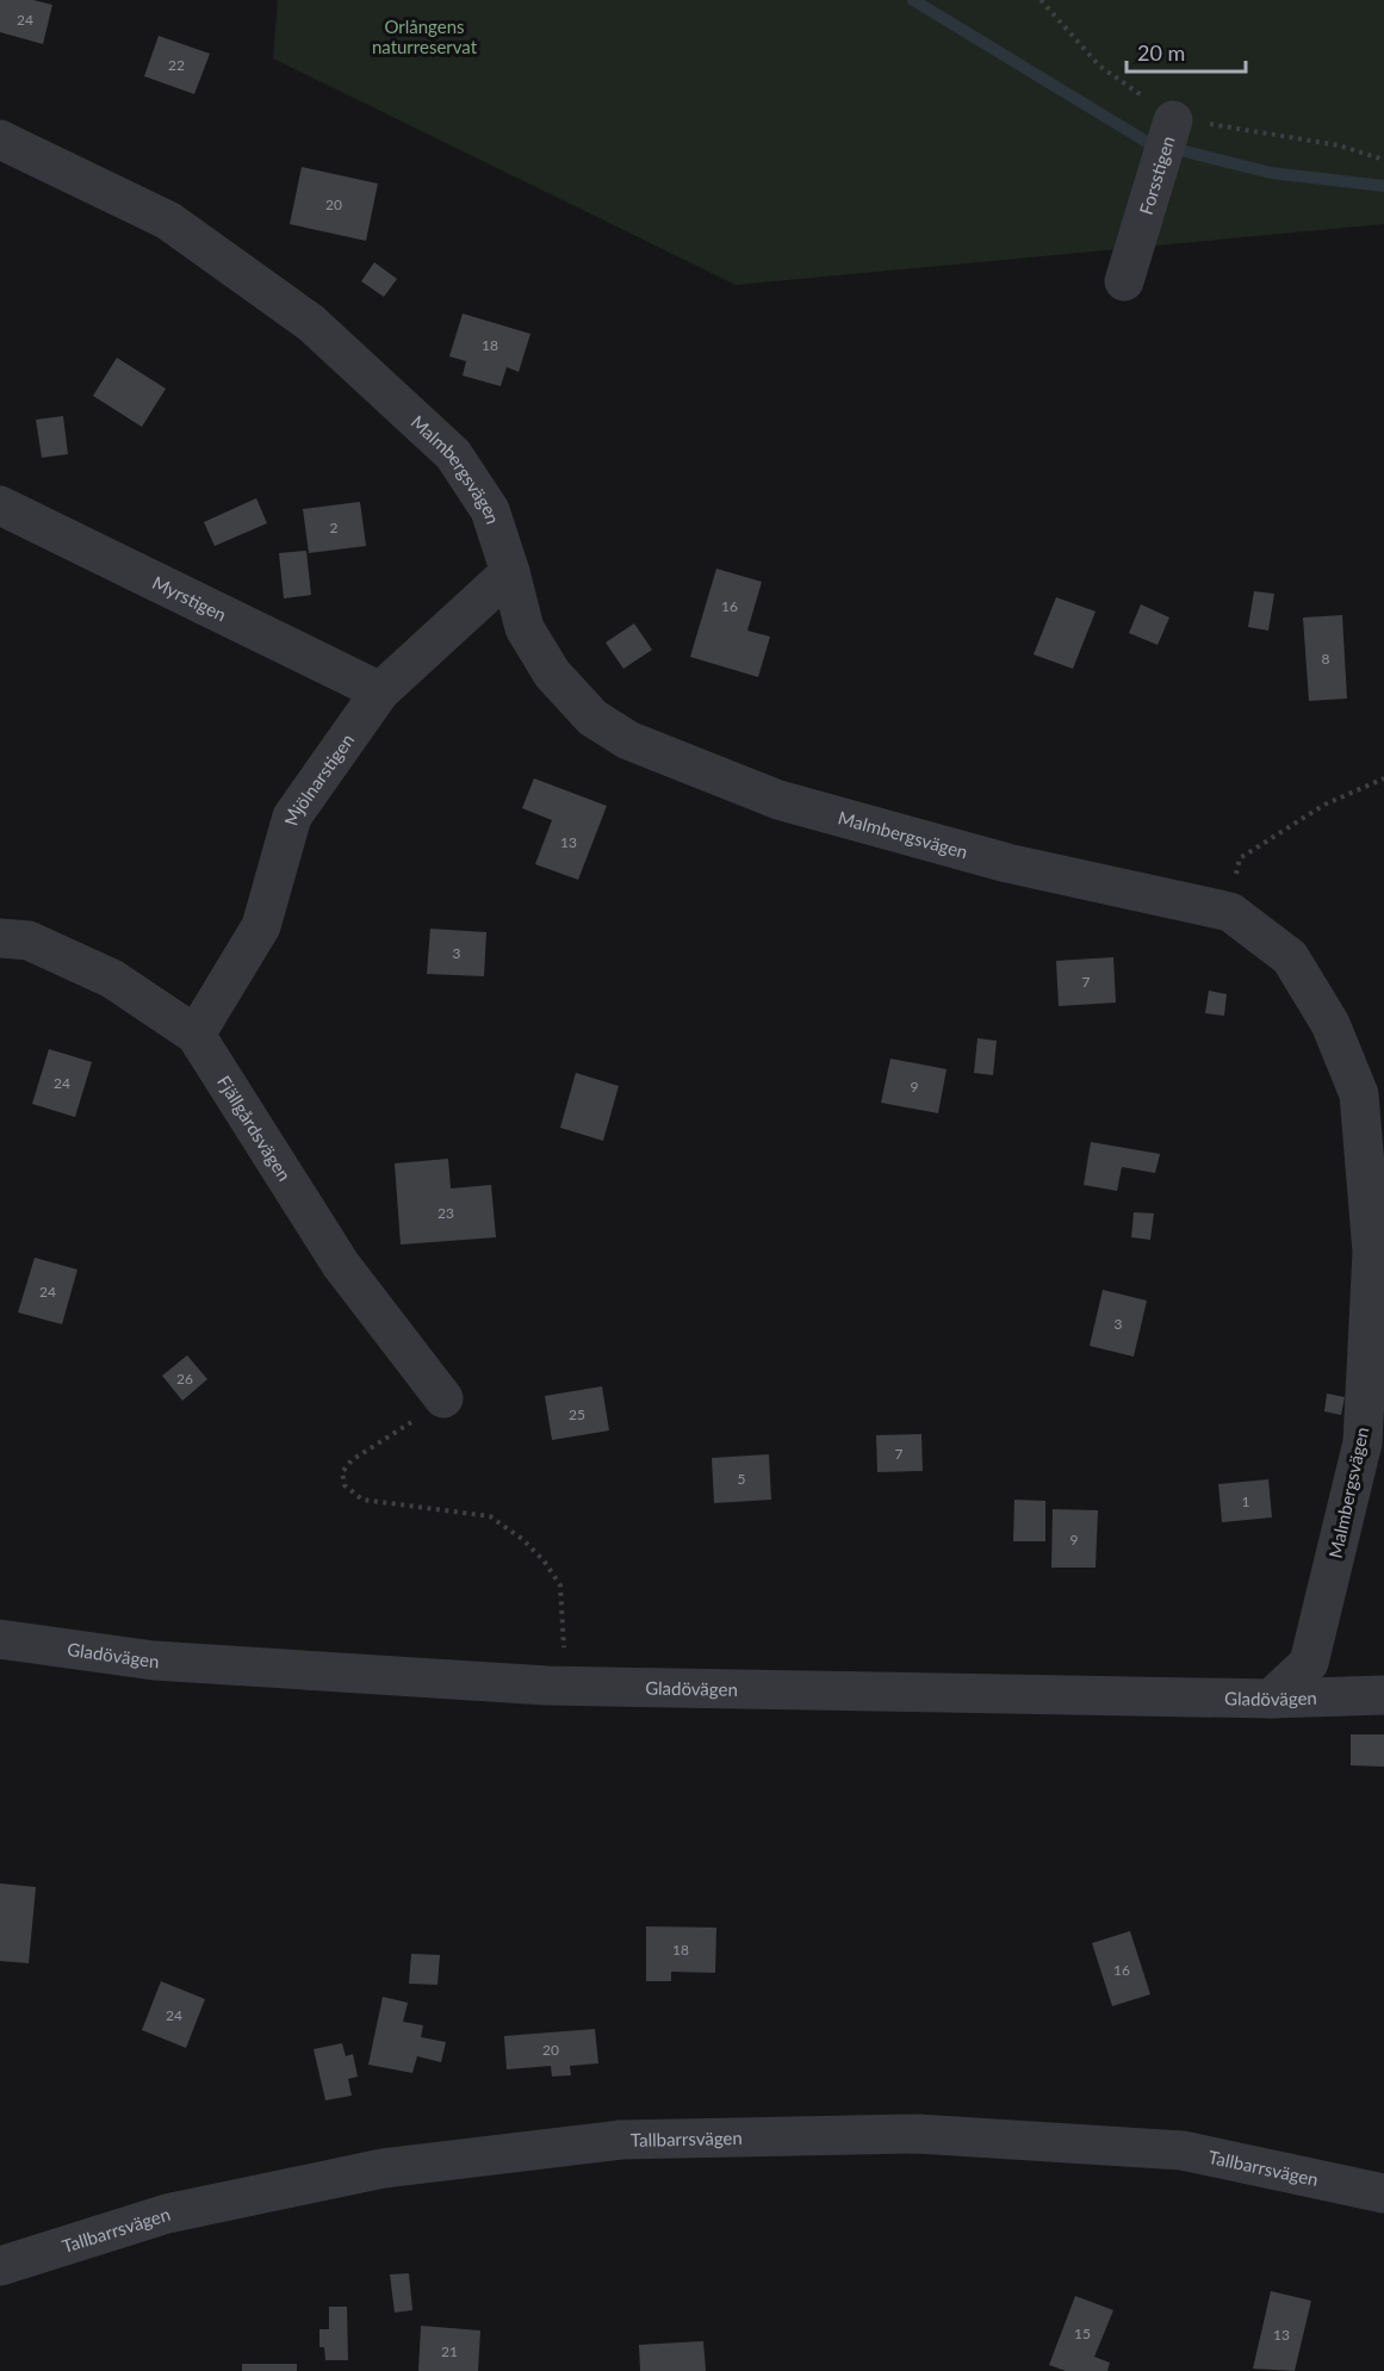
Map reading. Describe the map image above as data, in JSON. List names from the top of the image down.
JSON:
{
  "streets": {
    "street": [
      "Forsstigen",
      "Malmbergsvägen",
      "Myrstigen",
      "Mjölnarstigen",
      "Fjällgårdsvägen",
      "Gladövägen",
      "Tallbarrsvägen"
    ]
  },
  "crossings": [
    ["Malmbergsvägen", "Mjölnarstigen"],
    ["Malmbergsvägen", "Gladövägen"],
    ["Myrstigen", "Mjölnarstigen"],
    ["Mjölnarstigen", "Fjällgårdsvägen"]
  ],
  "parks": ["Orlångens naturreservat"],
  "house_numbers": [
    "24",
    "22",
    "20",
    "18",
    "2",
    "16",
    "8",
    "13",
    "3",
    "7",
    "24",
    "9",
    "23",
    "24",
    "3",
    "26",
    "25",
    "7",
    "5",
    "1",
    "9",
    "18",
    "16",
    "24",
    "20",
    "15",
    "13",
    "21"
  ],
  "scale_bar": "20 m"
}
